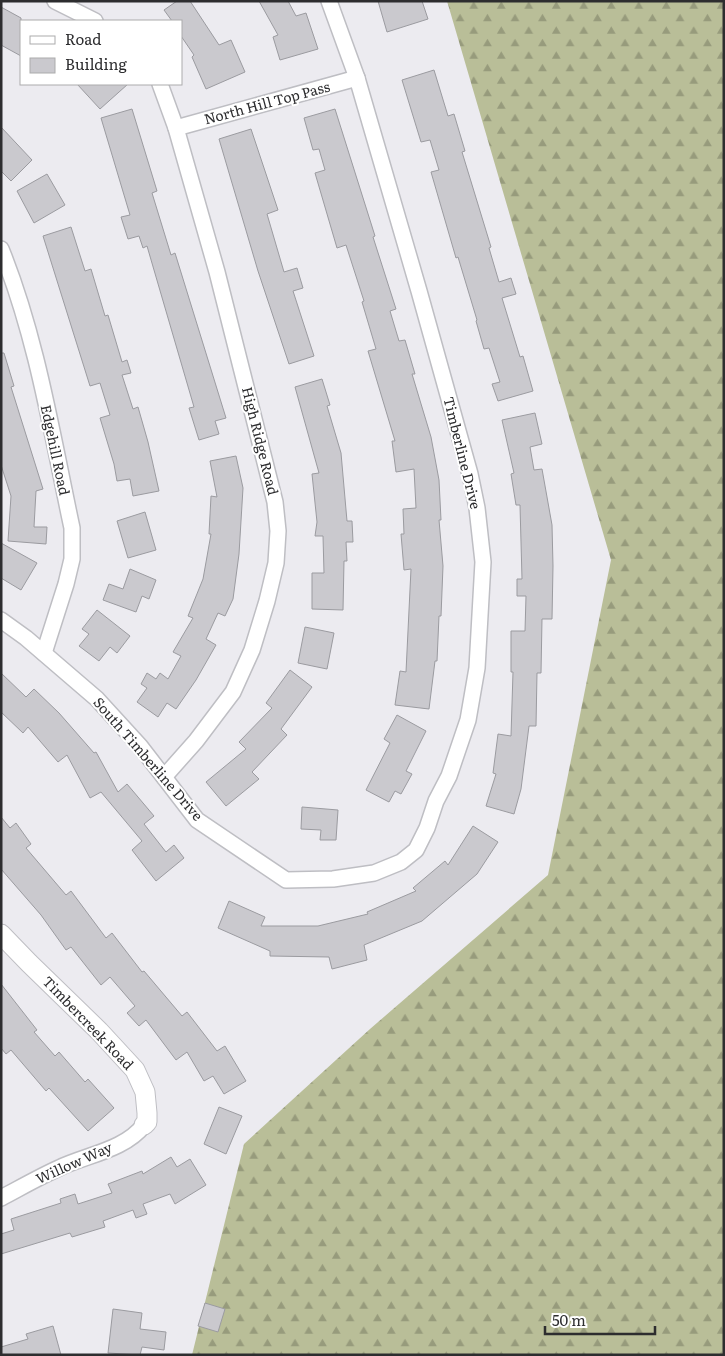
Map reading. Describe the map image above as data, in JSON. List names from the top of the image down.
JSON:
{
  "streets": {
    "street": [
      "North Hill Top Pass",
      "High Ridge Road",
      "Edgehill Road",
      "Timberline Drive",
      "South Timberline Drive",
      "Timbercreek Road",
      "Willow Way"
    ]
  },
  "crossings": [
    ["North Hill Top Pass", "High Ridge Road"],
    ["North Hill Top Pass", "Timberline Drive"],
    ["High Ridge Road", "South Timberline Drive"],
    ["Edgehill Road", "South Timberline Drive"],
    ["Timberline Drive", "South Timberline Drive"],
    ["Timbercreek Road", "Willow Way"]
  ],
  "legend": ["Road", "Building"],
  "scale_bar": "50 m"
}
